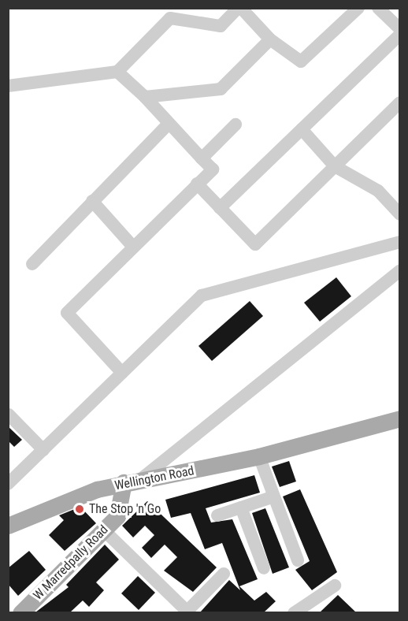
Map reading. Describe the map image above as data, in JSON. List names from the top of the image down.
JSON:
{
  "streets": {
    "main road": ["Wellington Road", "W Marredpally Road"]
  },
  "crossings": [
    ["Wellington Road", "W Marredpally Road"]
  ],
  "places": ["The Stop 'n Go"]
}
